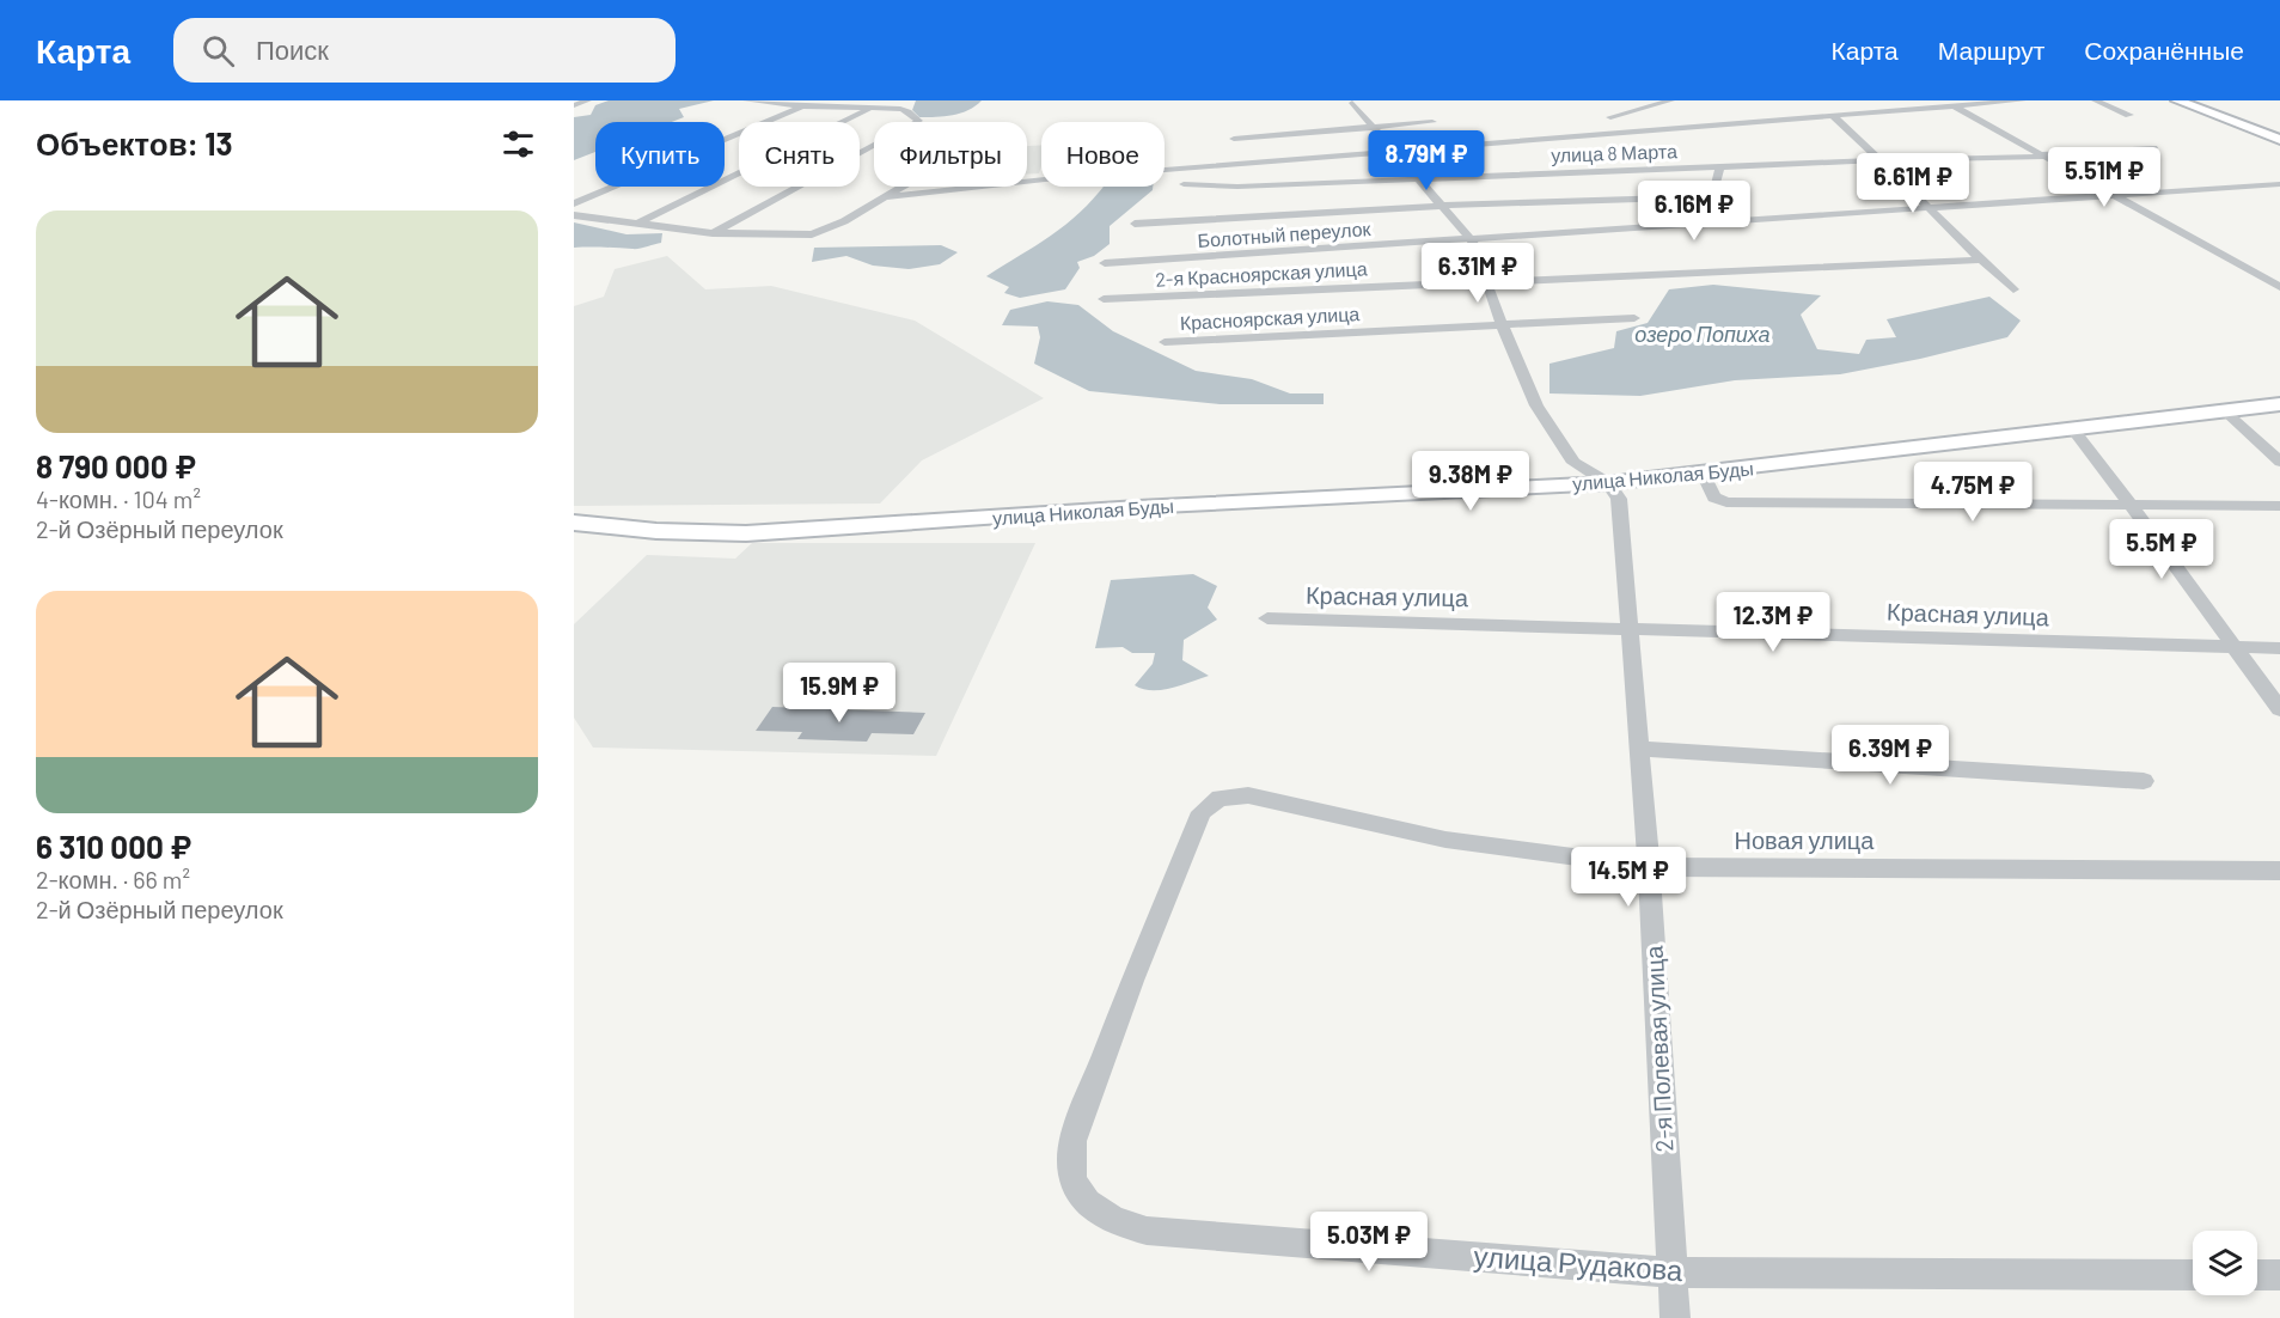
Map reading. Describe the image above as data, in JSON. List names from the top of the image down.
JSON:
{
  "streets": {
    "street": [
      "улица 8 Марта",
      "Болотный переулок",
      "2-я Красноярская улица",
      "Красноярская улица",
      "улица Николая Буды",
      "Красная улица",
      "Новая улица",
      "2-я Полевая улица",
      "улица Рудакова"
    ]
  },
  "crossings": [
    ["улица Николая Буды", "2-я Полевая улица"],
    ["Красная улица", "2-я Полевая улица"],
    ["Новая улица", "2-я Полевая улица"],
    ["Новая улица", "улица Рудакова"],
    ["2-я Полевая улица", "улица Рудакова"]
  ],
  "water": ["озеро Попиха"],
  "page": {
    "header": "Карта",
    "search": "Поиск",
    "nav": ["Карта", "Маршрут", "Сохранённые"],
    "heading": "Объектов: 13",
    "chip": [
      "Купить",
      "Снять",
      "Фильтры",
      "Новое"
    ],
    "price": [
      "8.79M ₽",
      "5.51M ₽",
      "6.61M ₽",
      "6.16M ₽",
      "6.31M ₽",
      "9.38M ₽",
      "4.75M ₽",
      "5.5M ₽",
      "12.3M ₽",
      "15.9M ₽",
      "6.39M ₽",
      "14.5M ₽",
      "5.03M ₽"
    ],
    "list": [
      {
        "name": "8 790 000 ₽",
        "note": "4-комн. · 104 m² · 2-й Озёрный переулок"
      },
      {
        "name": "6 310 000 ₽",
        "note": "2-комн. · 66 m² · 2-й Озёрный переулок"
      }
    ]
  }
}
